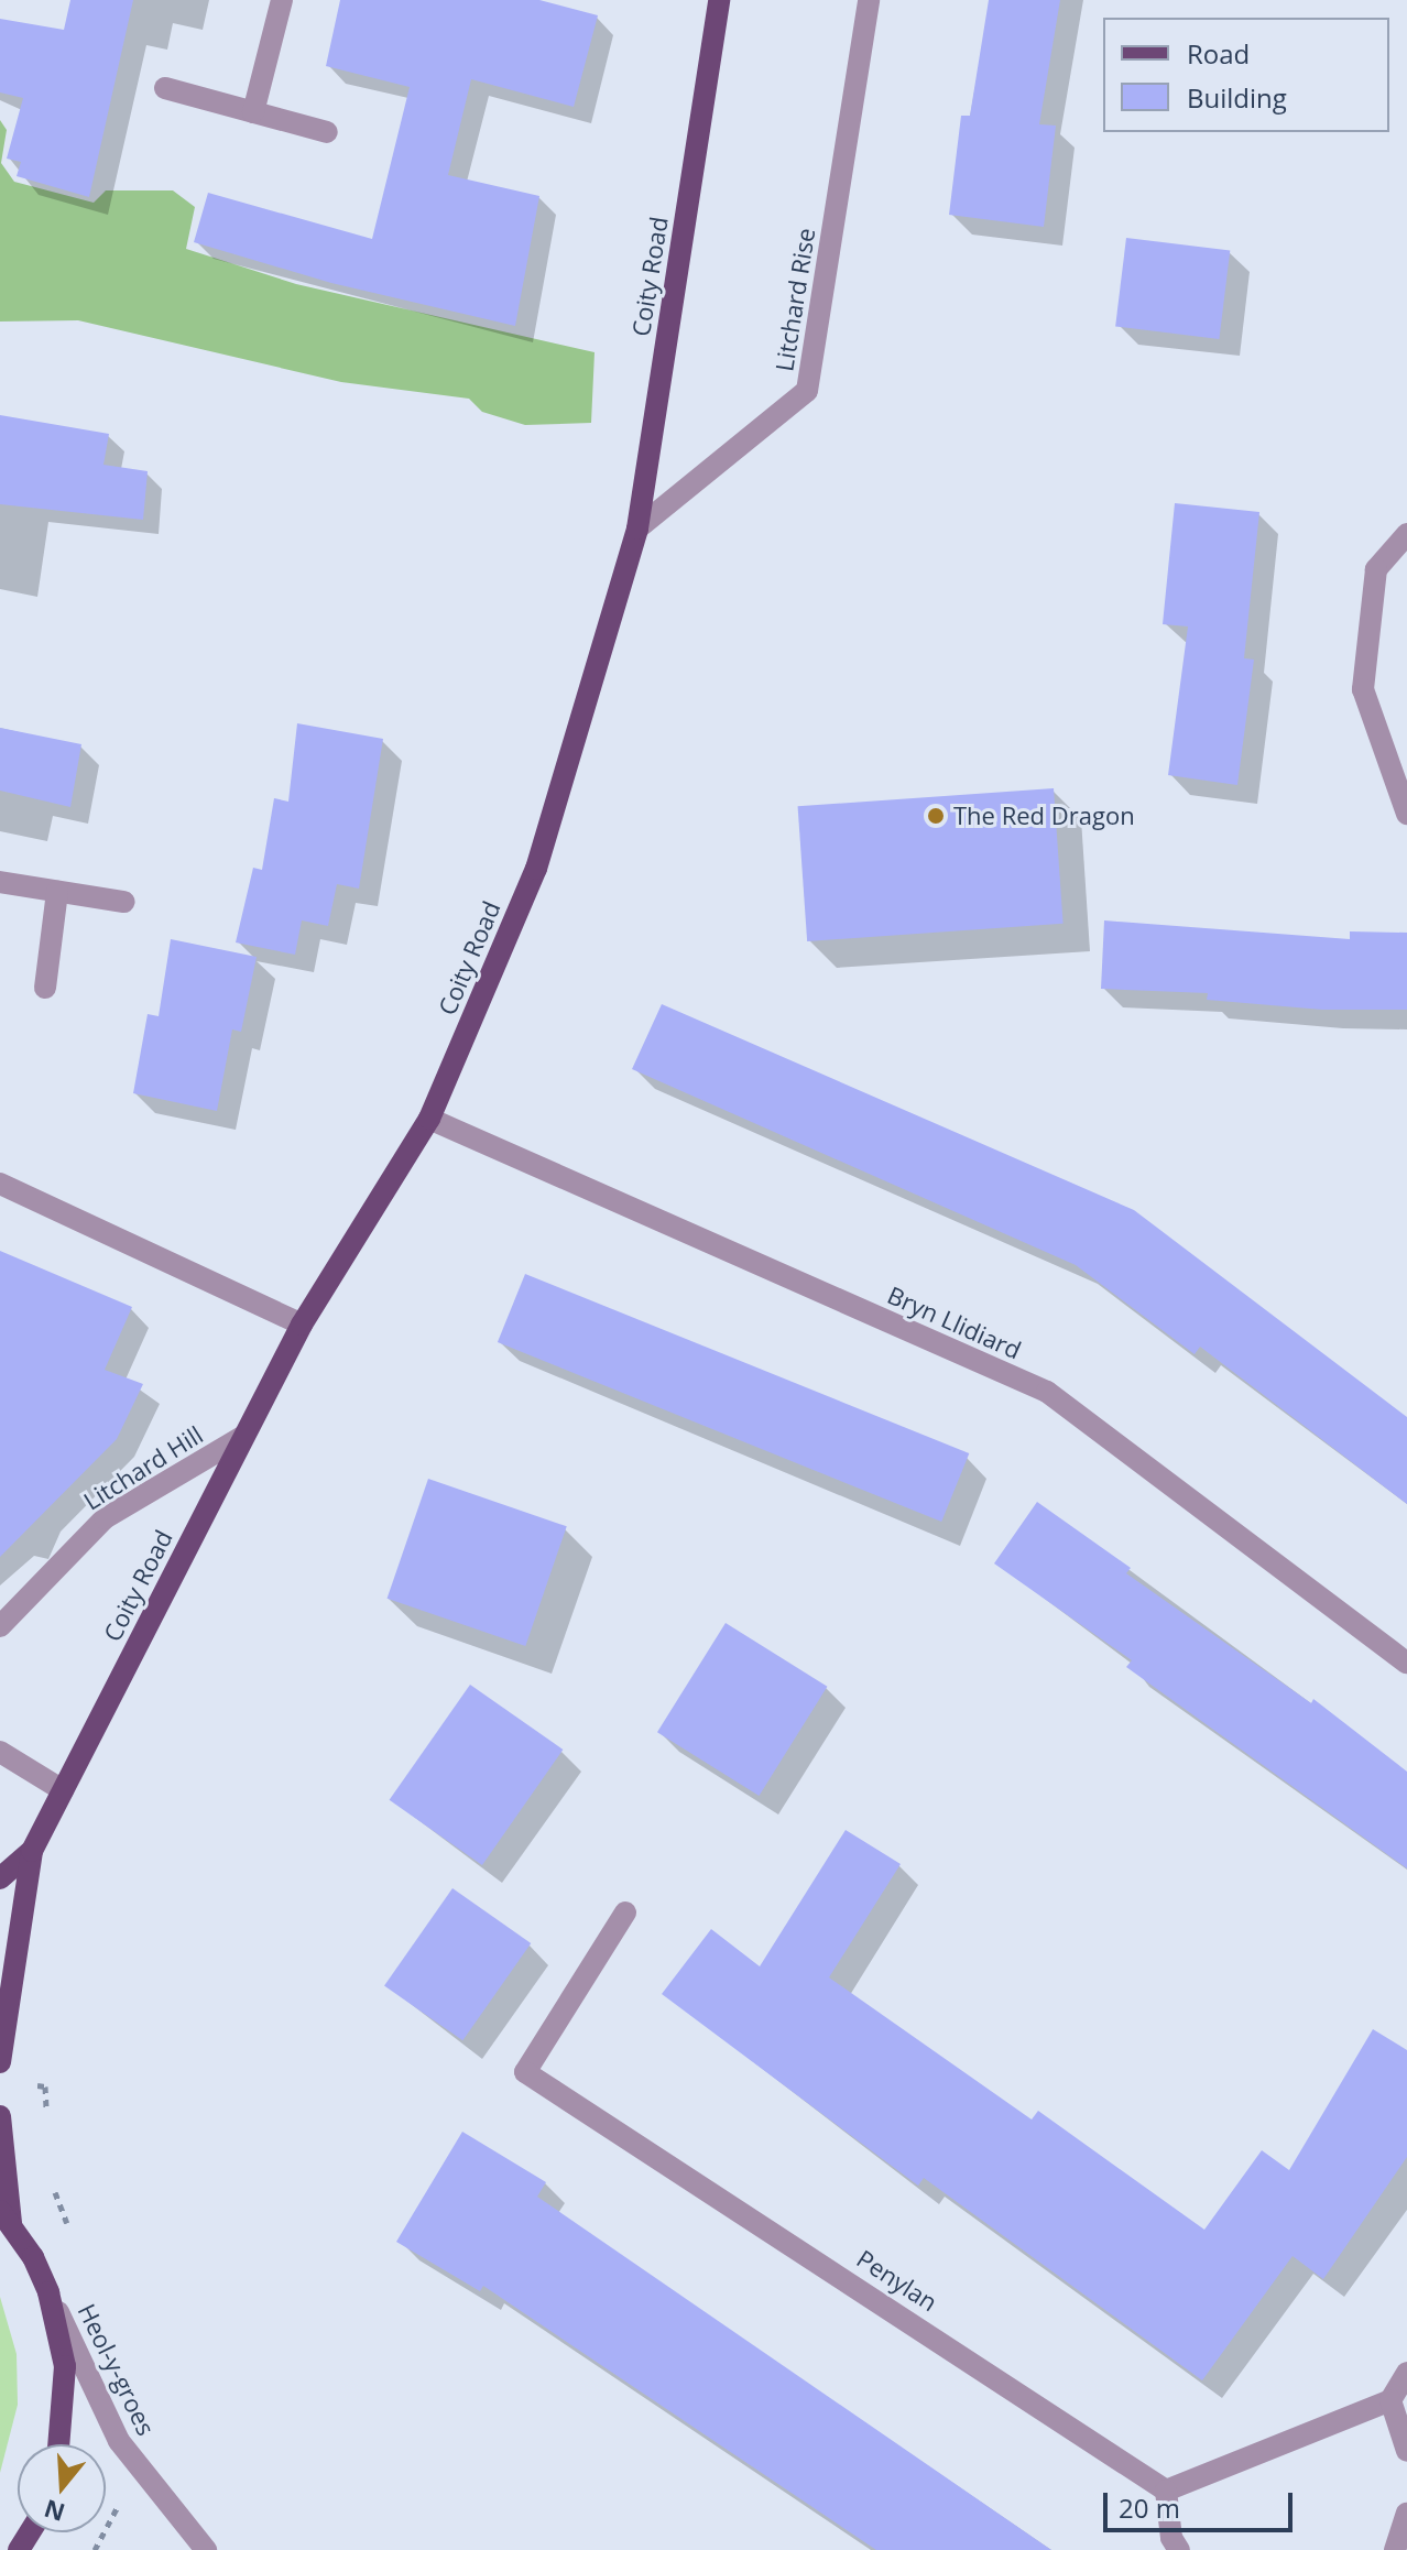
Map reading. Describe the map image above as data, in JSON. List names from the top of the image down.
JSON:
{
  "streets": {
    "main road": ["Coity Road"],
    "street": [
      "Litchard Rise",
      "Bryn Llidiard",
      "Litchard Hill",
      "Penylan",
      "Heol-y-groes"
    ]
  },
  "crossings": [
    ["Coity Road", "Litchard Rise"],
    ["Coity Road", "Bryn Llidiard"],
    ["Coity Road", "Litchard Hill"]
  ],
  "places": ["The Red Dragon"],
  "legend": ["Road", "Building"],
  "scale_bar": "20 m",
  "north": "bottom"
}
